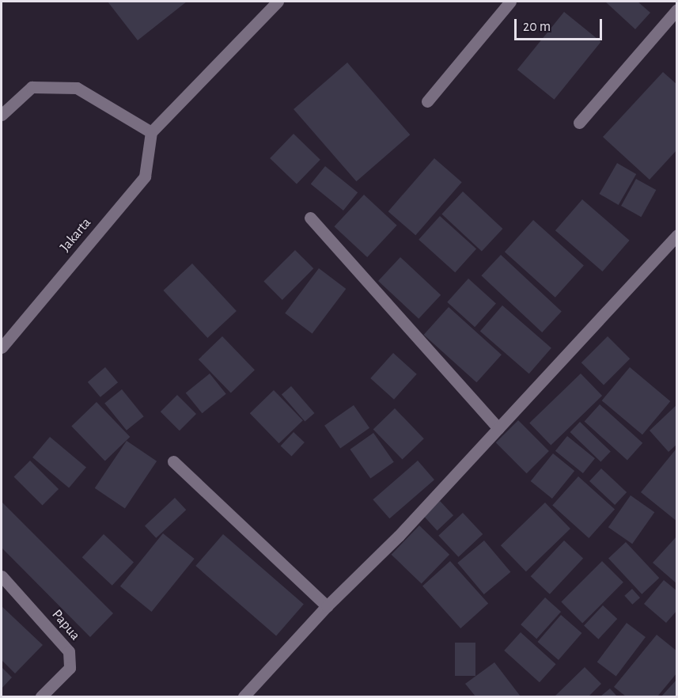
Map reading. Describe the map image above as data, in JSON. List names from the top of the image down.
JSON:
{
  "streets": {
    "street": ["Jakarta", "Papua"]
  },
  "scale_bar": "20 m"
}
